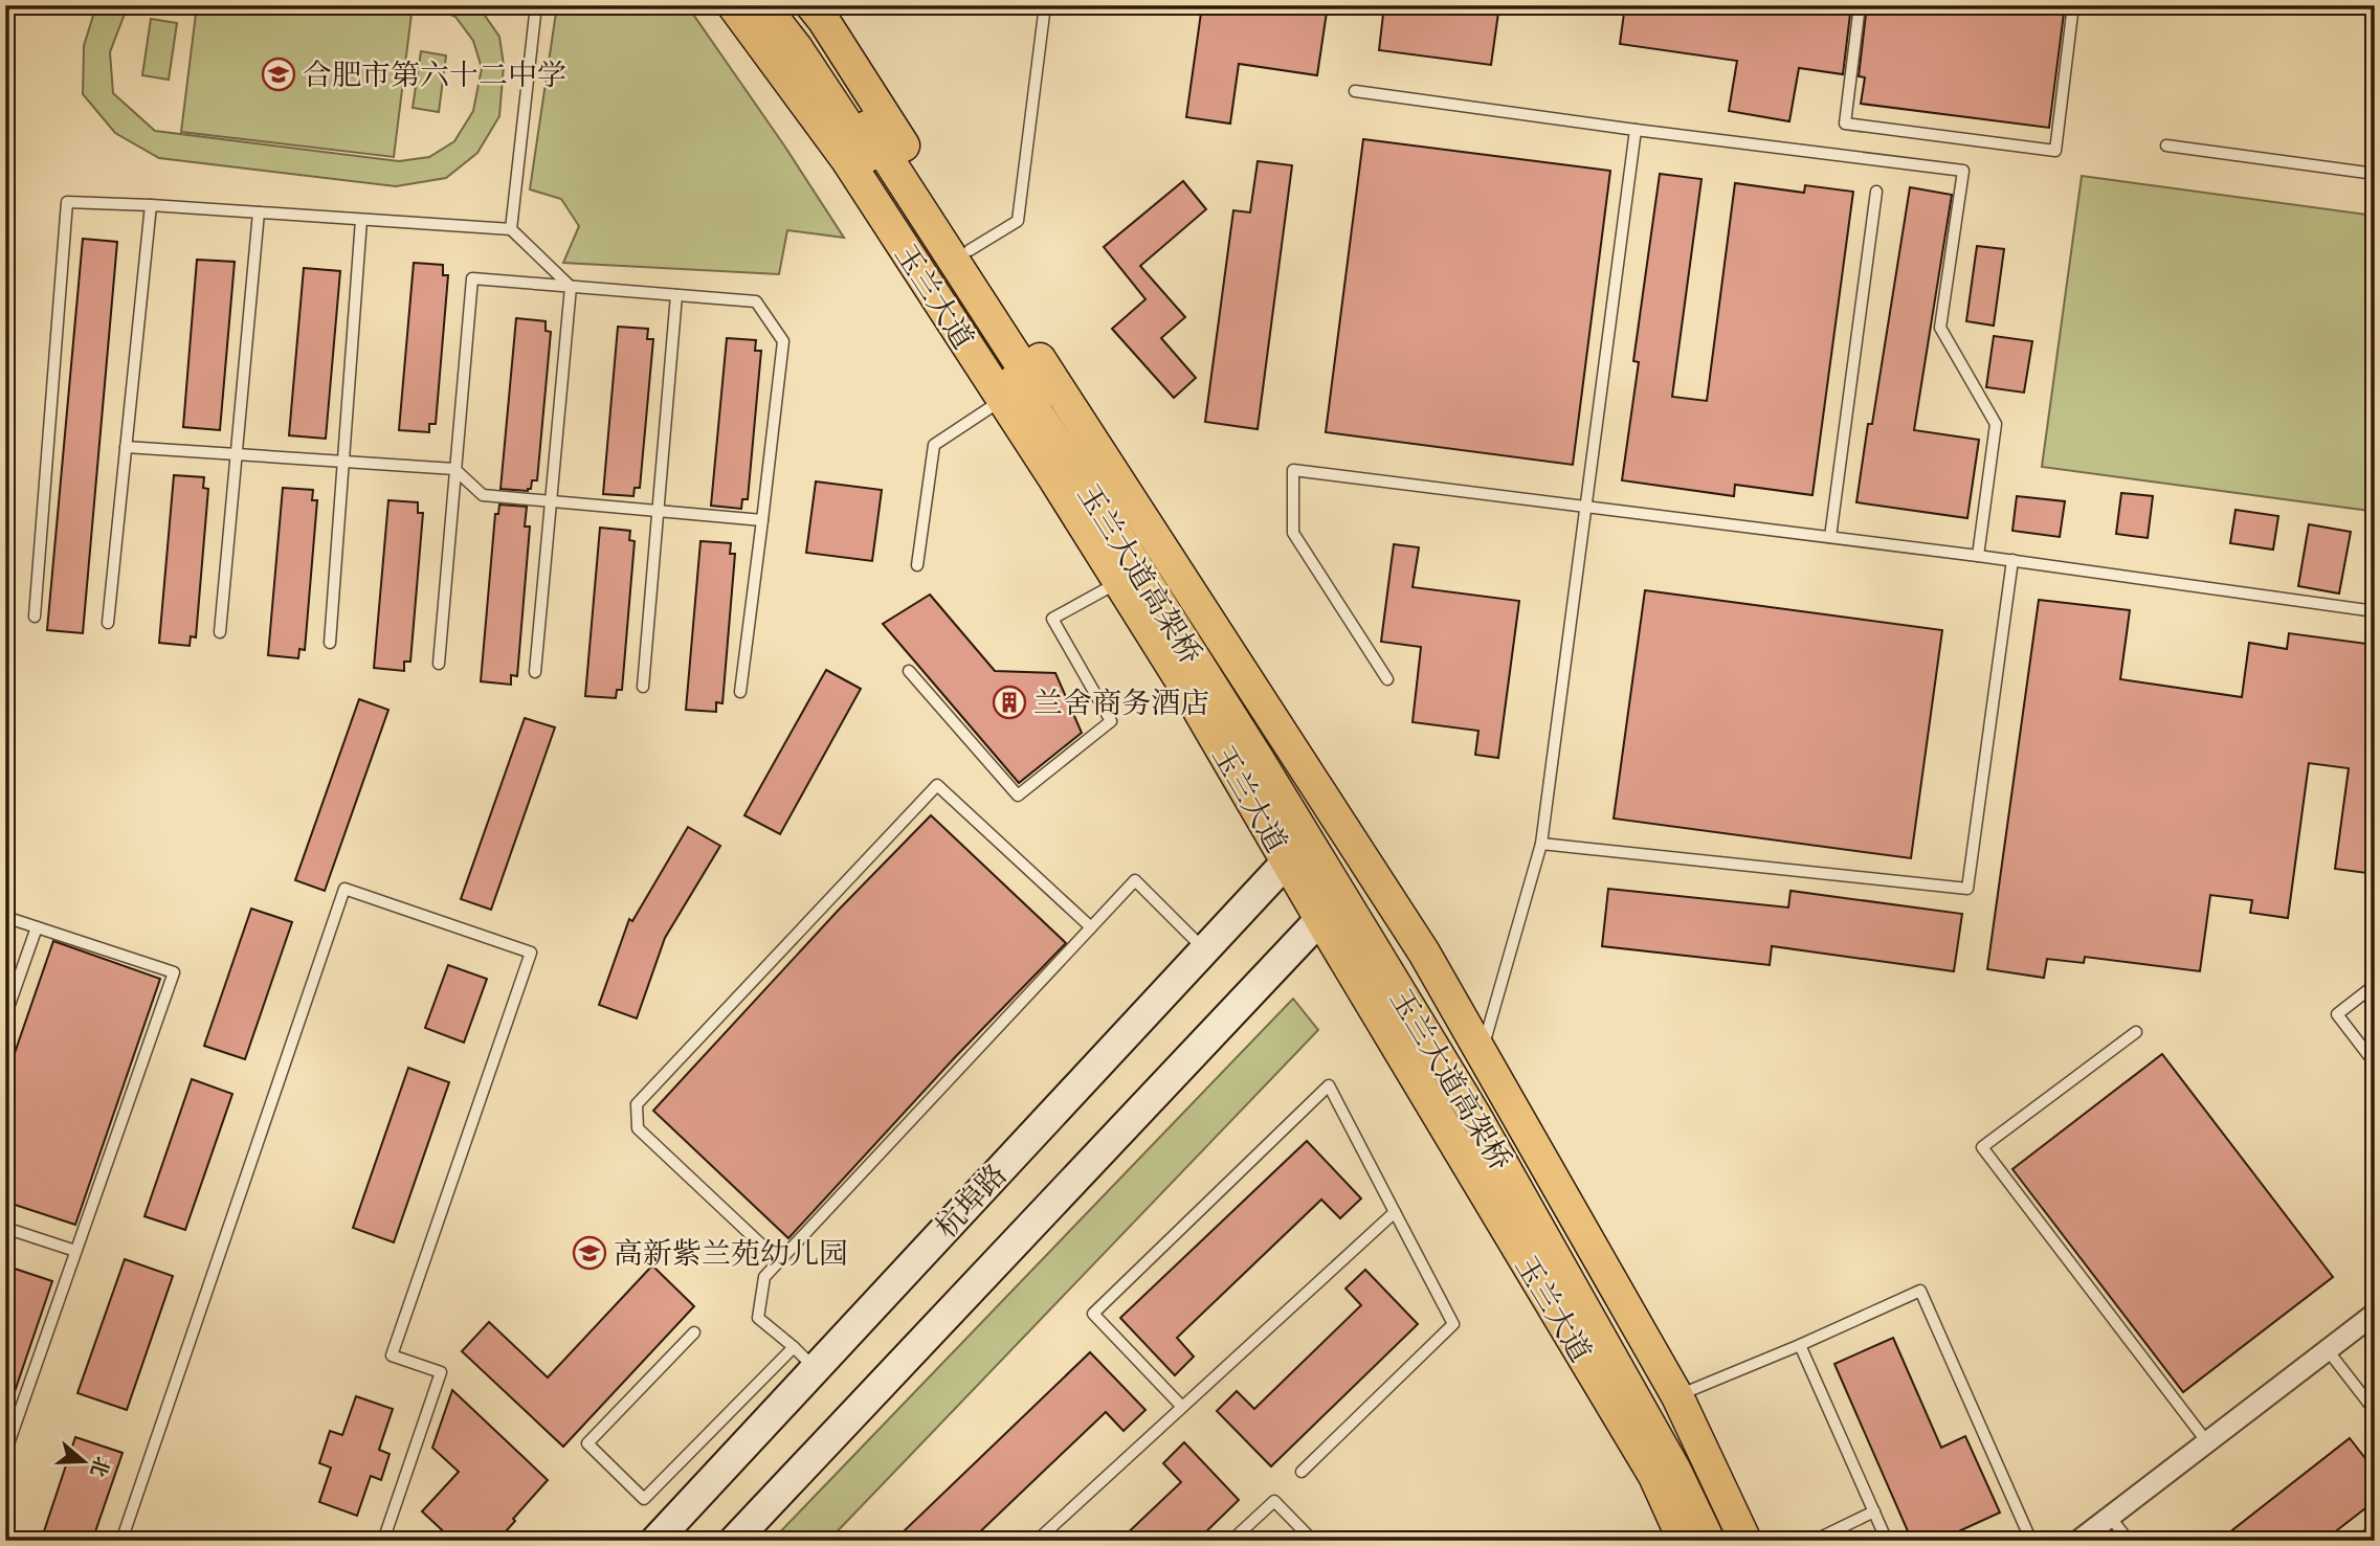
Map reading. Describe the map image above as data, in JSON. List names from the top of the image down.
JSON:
{
  "streets": {
    "main road": ["玉兰大道", "玉兰大道高架桥", "杭埠路"]
  },
  "crossings": [
    ["玉兰大道", "杭埠路"]
  ],
  "places": {
    "school or university": ["合肥市第六十二中学", "高新紫兰苑幼儿园"],
    "building": ["兰舍商务酒店"]
  },
  "north": "right"
}
